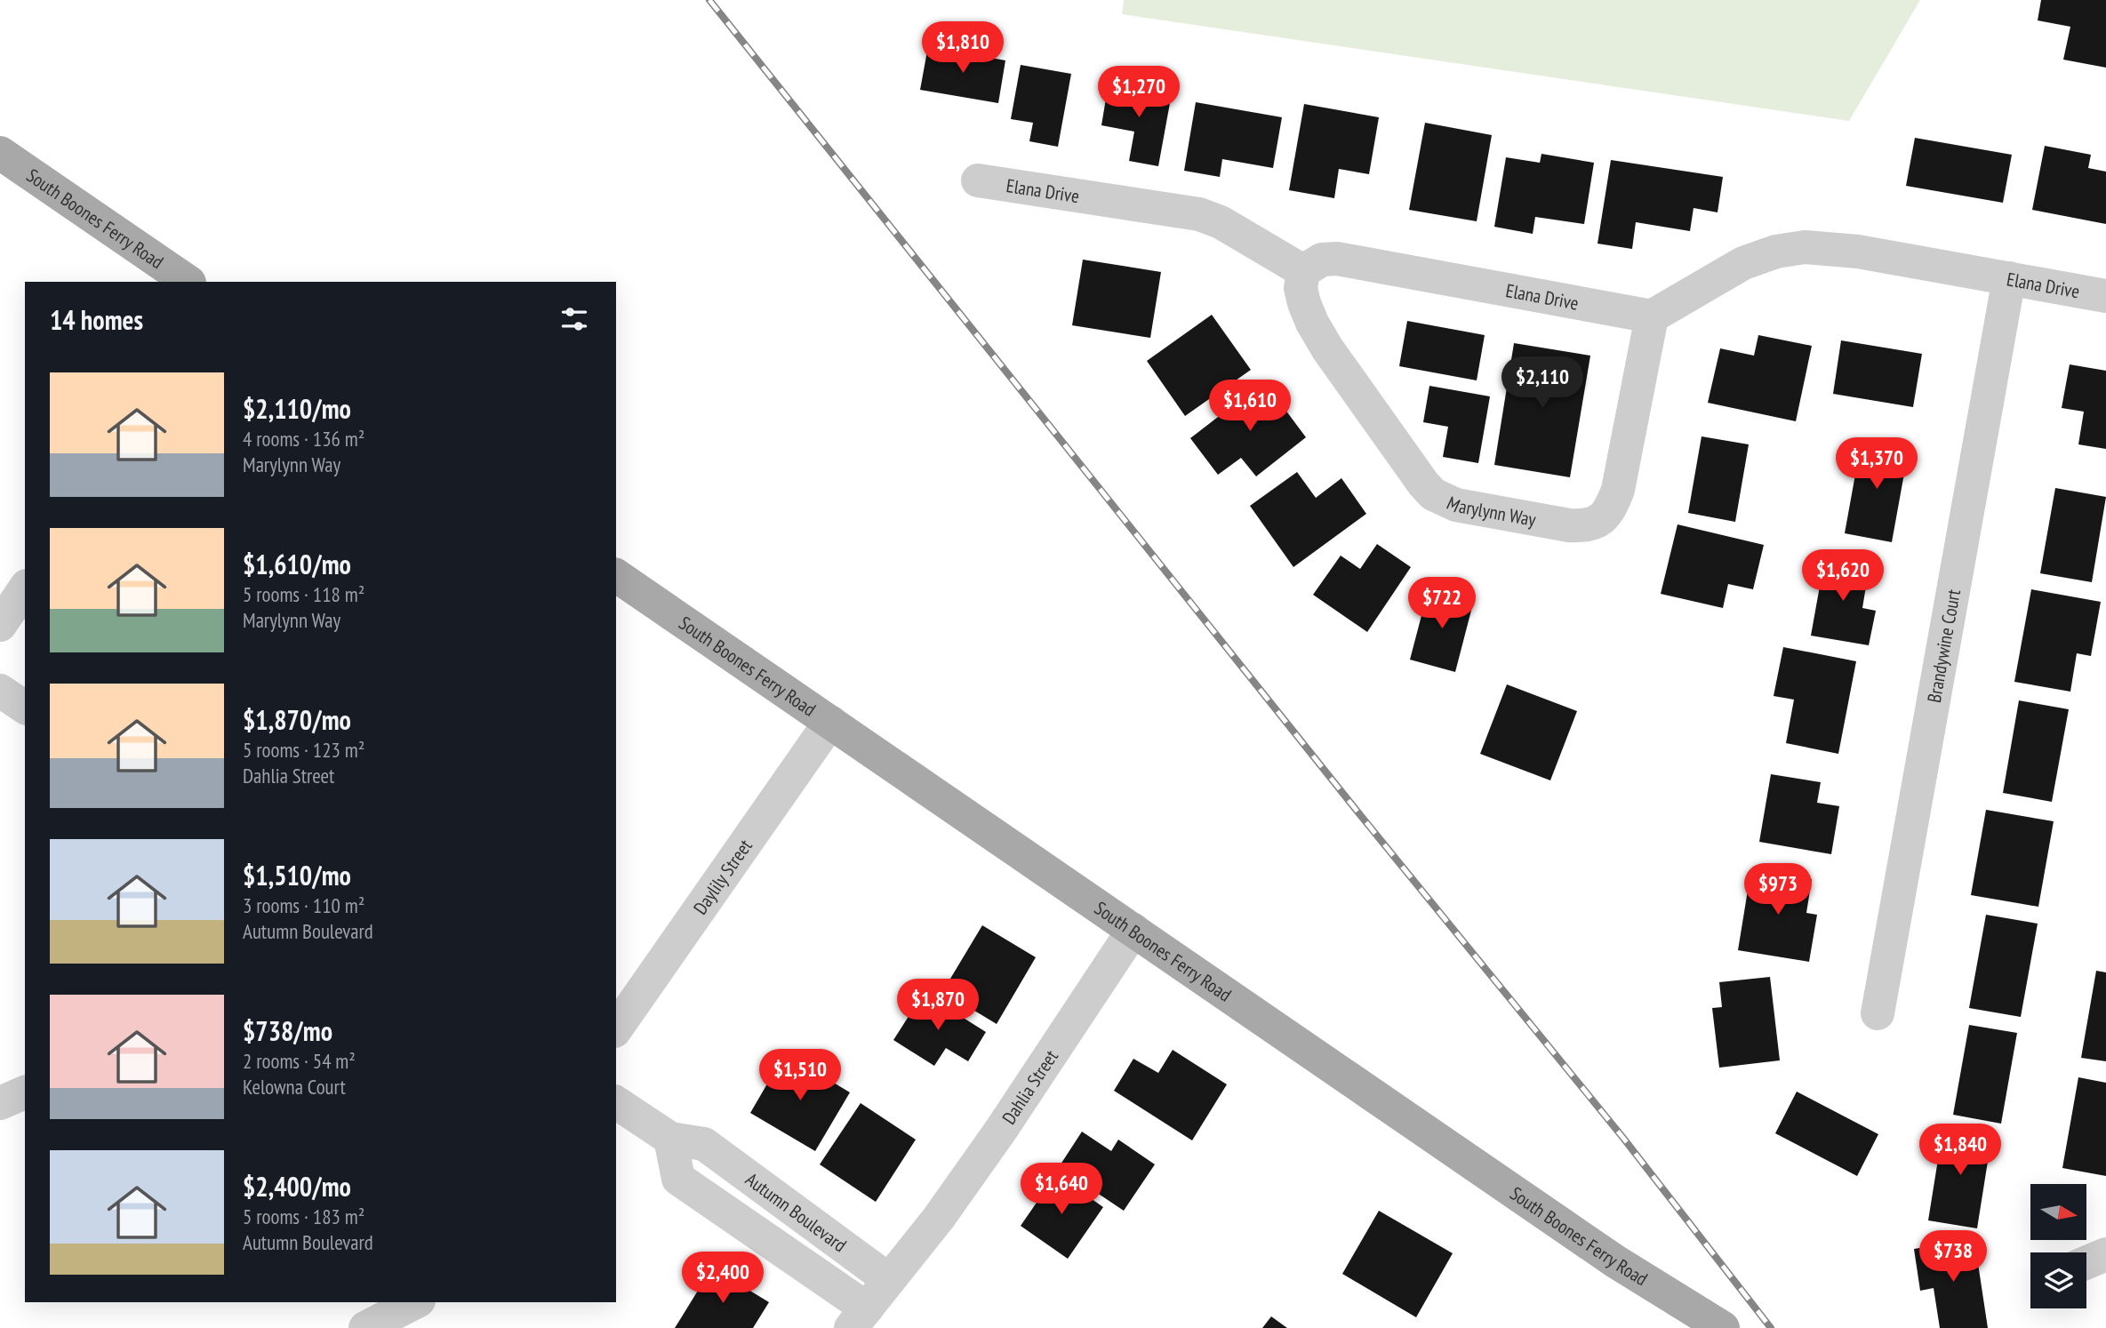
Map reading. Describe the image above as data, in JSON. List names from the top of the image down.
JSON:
{
  "streets": {
    "main road": ["South Boones Ferry Road"],
    "street": [
      "Elana Drive",
      "Marylynn Way",
      "Brandywine Court",
      "Daylily Street",
      "Dahlia Street",
      "Autumn Boulevard"
    ]
  },
  "crossings": [
    ["Elana Drive", "Marylynn Way"],
    ["Elana Drive", "Brandywine Court"],
    ["South Boones Ferry Road", "Daylily Street"],
    ["South Boones Ferry Road", "Dahlia Street"],
    ["Dahlia Street", "Autumn Boulevard"]
  ],
  "north": "right",
  "page": {
    "price": [
      "$1,810",
      "$1,270",
      "$2,110",
      "$1,610",
      "$1,370",
      "$1,620",
      "$722",
      "$973",
      "$1,870",
      "$1,510",
      "$1,840",
      "$1,640",
      "$738",
      "$2,400"
    ],
    "heading": "14 homes",
    "list": [
      {
        "name": "$2,110/mo",
        "note": "4 rooms · 136 m² · Marylynn Way"
      },
      {
        "name": "$1,610/mo",
        "note": "5 rooms · 118 m² · Marylynn Way"
      },
      {
        "name": "$1,870/mo",
        "note": "5 rooms · 123 m² · Dahlia Street"
      },
      {
        "name": "$1,510/mo",
        "note": "3 rooms · 110 m² · Autumn Boulevard"
      },
      {
        "name": "$738/mo",
        "note": "2 rooms · 54 m² · Kelowna Court"
      },
      {
        "name": "$2,400/mo",
        "note": "5 rooms · 183 m² · Autumn Boulevard"
      }
    ]
  }
}
